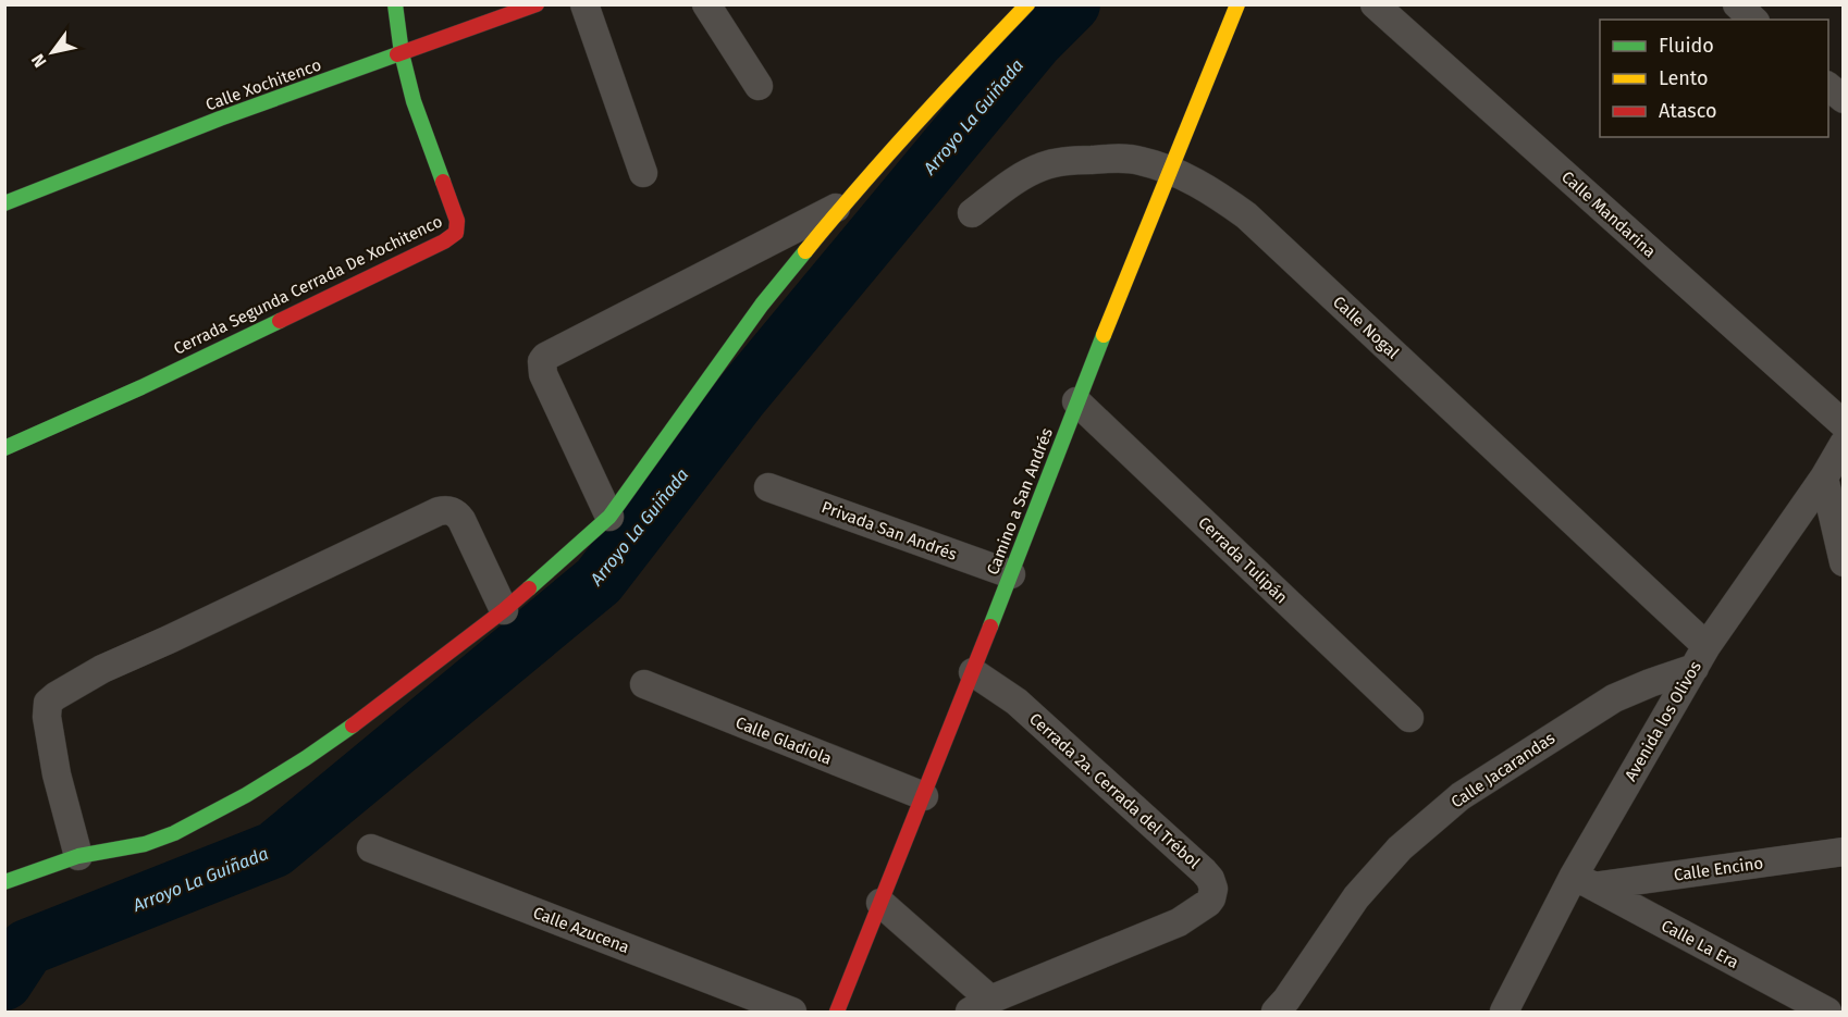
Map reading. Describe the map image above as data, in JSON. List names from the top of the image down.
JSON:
{
  "streets": {
    "street": [
      "Calle Xochitenco",
      "Calle Mandarina",
      "Cerrada Segunda Cerrada De Xochitenco",
      "Calle Nogal",
      "Camino a San Andrés",
      "Privada San Andrés",
      "Cerrada Tulipán",
      "Avenida los Olivos",
      "Calle Gladiola",
      "Calle Jacarandas",
      "Cerrada 2a. Cerrada del Trébol",
      "Calle Encino",
      "Calle Azucena",
      "Calle La Era"
    ]
  },
  "crossings": [
    ["Calle Xochitenco", "Cerrada Segunda Cerrada De Xochitenco"],
    ["Calle Nogal", "Camino a San Andrés"],
    ["Calle Nogal", "Avenida los Olivos"],
    ["Calle Nogal", "Calle Jacarandas"],
    ["Camino a San Andrés", "Privada San Andrés"],
    ["Camino a San Andrés", "Cerrada Tulipán"],
    ["Camino a San Andrés", "Calle Gladiola"],
    ["Camino a San Andrés", "Cerrada 2a. Cerrada del Trébol"],
    ["Avenida los Olivos", "Calle Jacarandas"],
    ["Avenida los Olivos", "Calle Encino"],
    ["Avenida los Olivos", "Calle La Era"],
    ["Calle Encino", "Calle La Era"]
  ],
  "water": ["Arroyo La Guiñada"],
  "legend": ["Fluido", "Lento", "Atasco"],
  "north": "bottom left"
}
